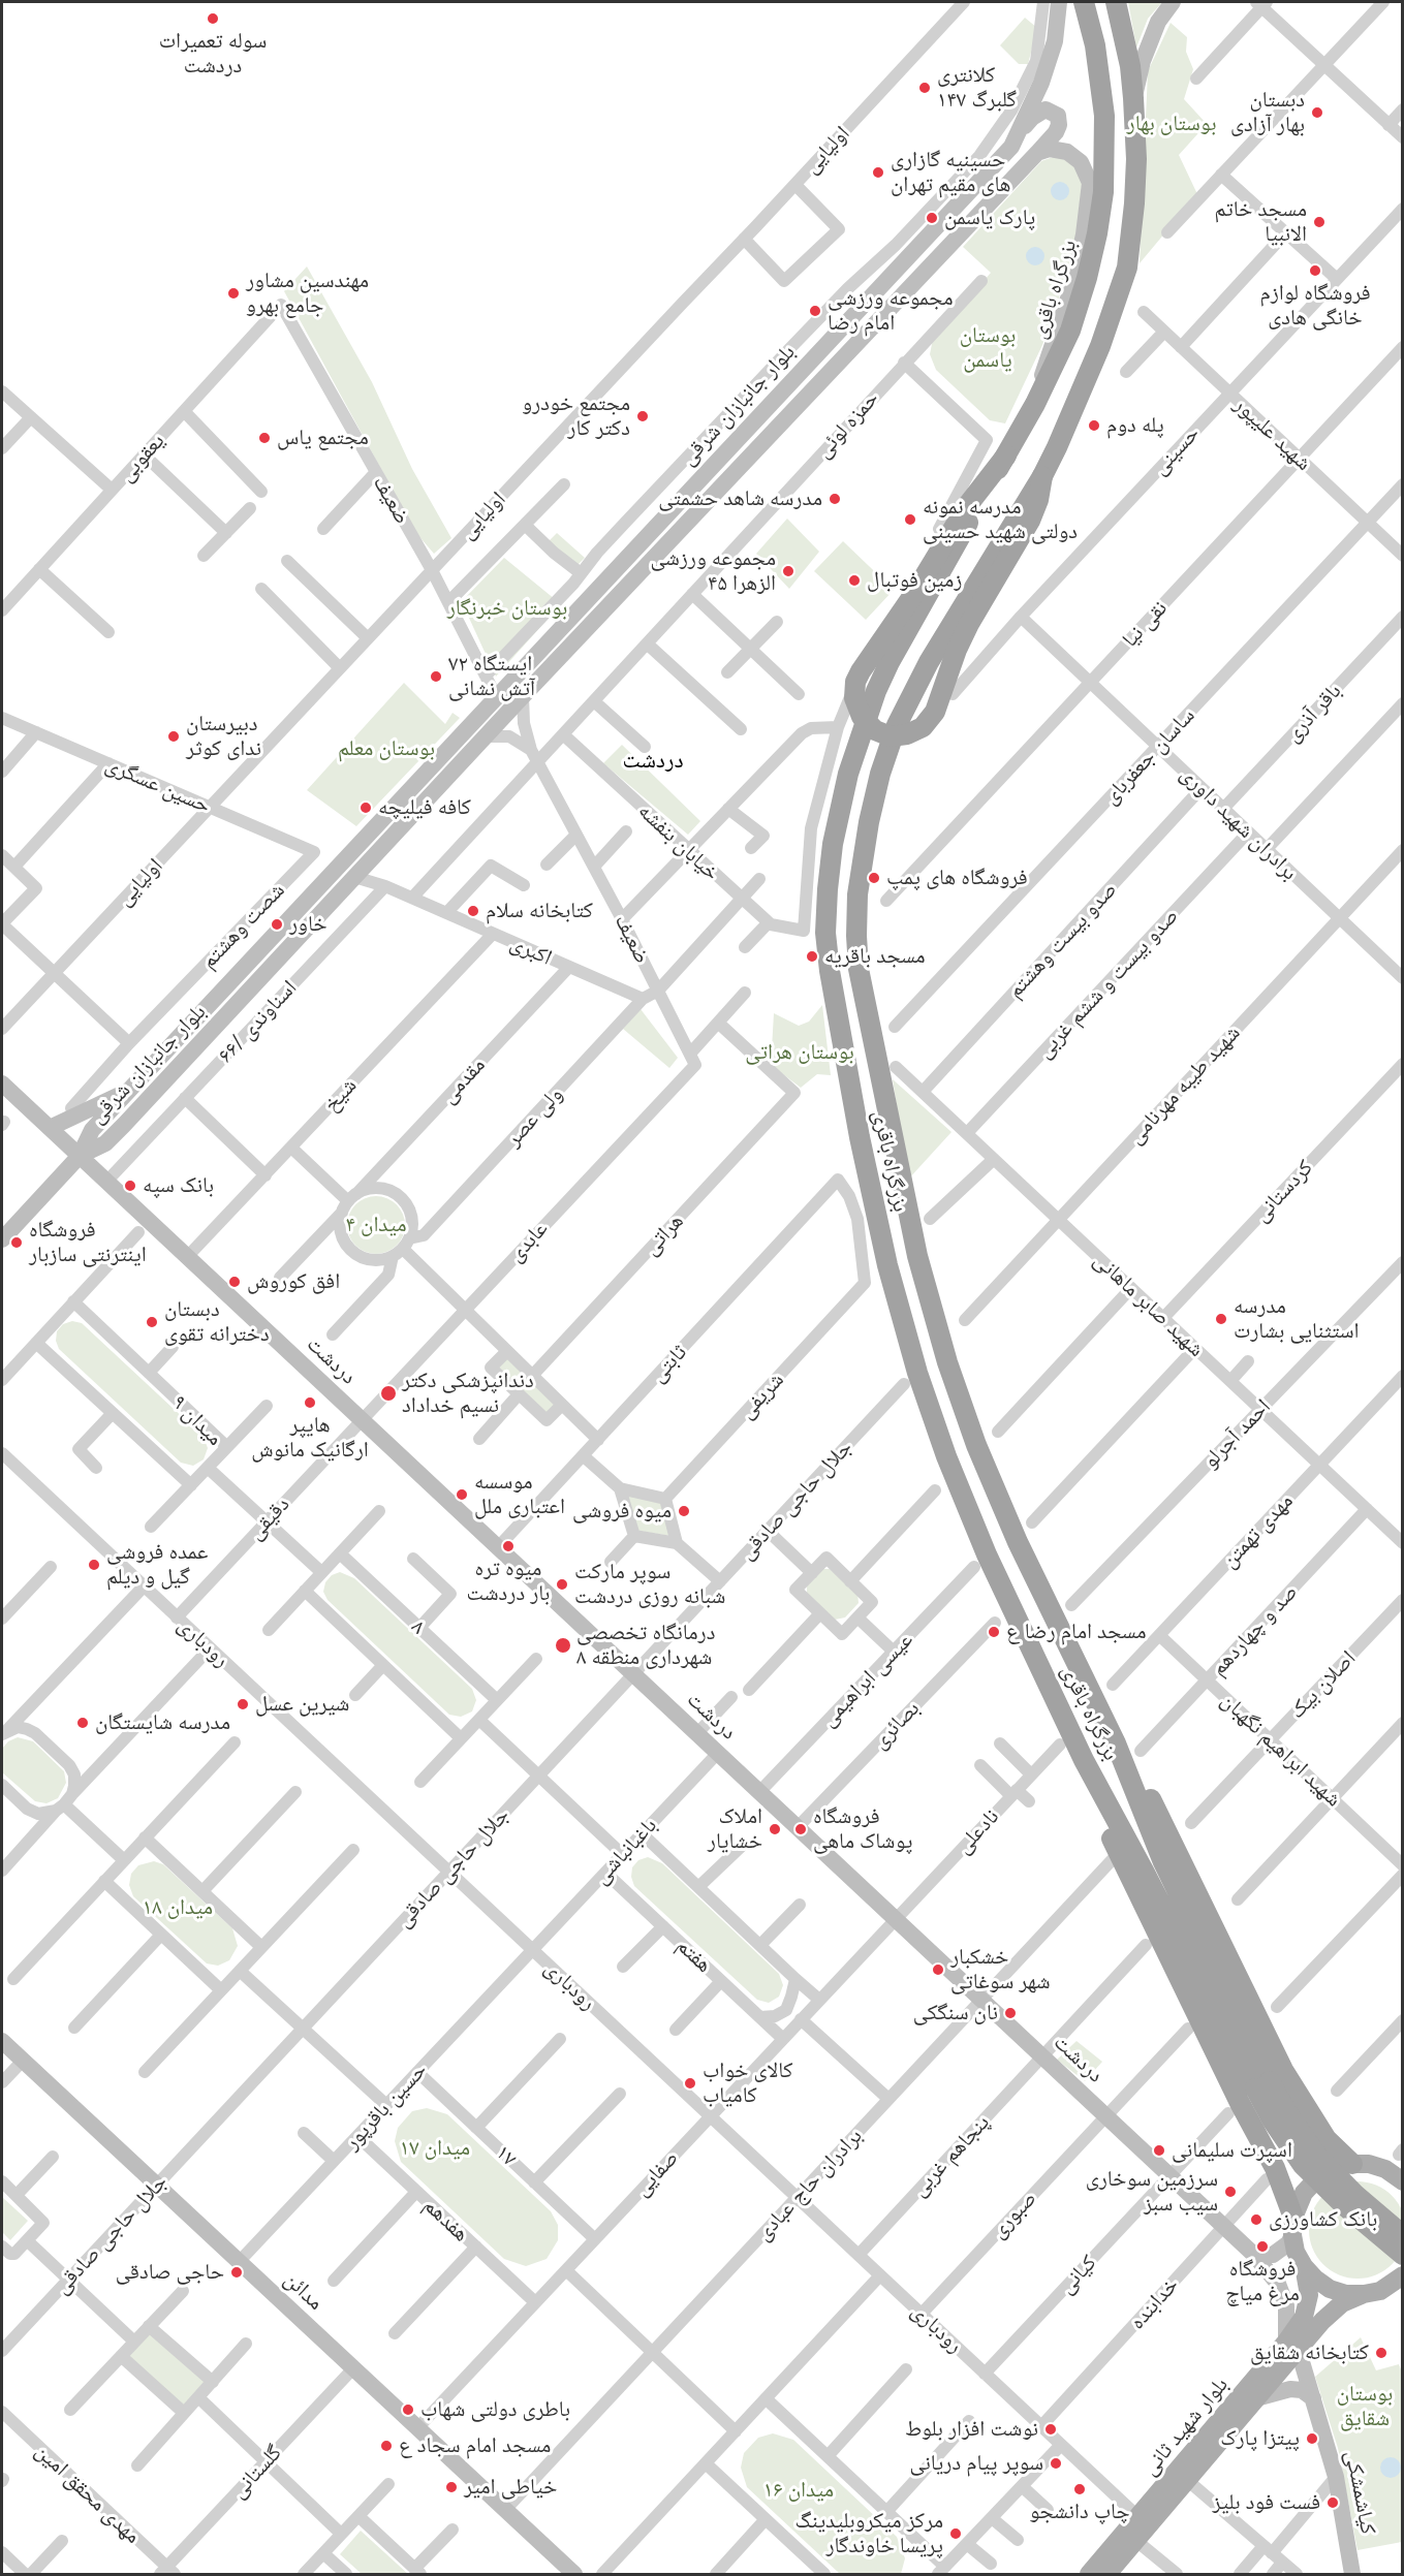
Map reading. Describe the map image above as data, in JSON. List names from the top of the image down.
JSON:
{
  "streets": {
    "highway": ["بزرگراه باقری"],
    "main road": [
      "بلوار جانبازان شرقی",
      "دردشت",
      "مدائن",
      "بلوار شهید ثانی",
      "کیاشمشکی"
    ],
    "street": [
      "اولیایی",
      "حمزه لوئی",
      "شهید علیپور",
      "حسینی",
      "یعقوبی",
      "ضعیف",
      "نقی نیا",
      "باقر آذری",
      "ساسان جعفربای",
      "حسین عسگری",
      "برادران شهید داوری",
      "خیابان بنفشه",
      "شصت وهشتم",
      "صدو بیست وهشتم",
      "اکبری",
      "صدو بیست و ششم غربی",
      "اسناوندی /۶۶",
      "مقدمی",
      "شهید طیبه مهرنامی",
      "شیخ",
      "ولی عصر",
      "کردستانی",
      "هراتی",
      "عابدی",
      "شهید صابر ماهانی",
      "ثابتی",
      "شریفی",
      "میدان ۹",
      "احمد آجرلو",
      "جلال حاجی صادقی",
      "دقیقی",
      "مهدی تهمتن",
      "۸",
      "صد و چهاردهم",
      "رودباری",
      "عیسی ابراهیمی",
      "اصلان بیک",
      "بصائری",
      "شهید ابراهیم نگهبان",
      "نادعلی",
      "باغبانباشی",
      "هفتم",
      "حسین باقرپور",
      "۱۷",
      "پنجاهم غربی",
      "صفایی",
      "برادران حاج عبادی",
      "صبوری",
      "هفدهم",
      "کیانی",
      "خدابنده",
      "گلستانی",
      "مهدی محقق امین"
    ]
  },
  "crossings": [
    ["اولیایی", "ضعیف"],
    ["اولیایی", "حسین عسگری"],
    ["بلوار جانبازان شرقی", "ضعیف"],
    ["بلوار جانبازان شرقی", "دردشت"],
    ["حمزه لوئی", "ضعیف"],
    ["حمزه لوئی", "خیابان بنفشه"],
    ["حمزه لوئی", "اکبری"],
    ["شهید علیپور", "حسینی"],
    ["شهید علیپور", "نقی نیا"],
    ["شهید علیپور", "ساسان جعفربای"],
    ["حسینی", "برادران شهید داوری"],
    ["یعقوبی", "ضعیف"],
    ["ضعیف", "ولی عصر"],
    ["ضعیف", "عابدی"],
    ["نقی نیا", "برادران شهید داوری"],
    ["باقر آذری", "برادران شهید داوری"],
    ["ساسان جعفربای", "برادران شهید داوری"],
    ["حسین عسگری", "شصت وهشتم"],
    ["برادران شهید داوری", "صدو بیست وهشتم"],
    ["برادران شهید داوری", "صدو بیست و ششم غربی"],
    ["برادران شهید داوری", "شهید طیبه مهرنامی"],
    ["خیابان بنفشه", "ولی عصر"],
    ["صدو بیست وهشتم", "شهید صابر ماهانی"],
    ["اکبری", "اسناوندی /۶۶"],
    ["اکبری", "مقدمی"],
    ["اکبری", "شیخ"],
    ["اکبری", "ولی عصر"],
    ["صدو بیست و ششم غربی", "شهید صابر ماهانی"],
    ["اسناوندی /۶۶", "دردشت"],
    ["مقدمی", "ولی عصر"],
    ["شهید طیبه مهرنامی", "شهید صابر ماهانی"],
    ["شیخ", "دردشت"],
    ["کردستانی", "شهید صابر ماهانی"],
    ["هراتی", "عابدی"],
    ["عابدی", "دردشت"],
    ["عابدی", "دقیقی"],
    ["شهید صابر ماهانی", "احمد آجرلو"],
    ["شهید صابر ماهانی", "مهدی تهمتن"],
    ["شهید صابر ماهانی", "صد و چهاردهم"],
    ["دردشت", "ثابتی"],
    ["دردشت", "جلال حاجی صادقی"],
    ["دردشت", "دقیقی"],
    ["دردشت", "عیسی ابراهیمی"],
    ["دردشت", "بصائری"],
    ["دردشت", "نادعلی"],
    ["دردشت", "باغبانباشی"],
    ["دردشت", "پنجاهم غربی"],
    ["دردشت", "صفایی"],
    ["دردشت", "برادران حاج عبادی"],
    ["دردشت", "صبوری"],
    ["دردشت", "کیانی"],
    ["دردشت", "خدابنده"],
    ["دردشت", "بلوار شهید ثانی"],
    ["دردشت", "کیاشمشکی"],
    ["ثابتی", "شریفی"],
    ["جلال حاجی صادقی", "رودباری"],
    ["جلال حاجی صادقی", "مدائن"],
    ["دقیقی", "رودباری"],
    ["مهدی تهمتن", "شهید ابراهیم نگهبان"],
    ["صد و چهاردهم", "شهید ابراهیم نگهبان"],
    ["رودباری", "باغبانباشی"],
    ["رودباری", "حسین باقرپور"],
    ["رودباری", "پنجاهم غربی"],
    ["رودباری", "صفایی"],
    ["رودباری", "برادران حاج عبادی"],
    ["رودباری", "صبوری"],
    ["رودباری", "کیانی"],
    ["رودباری", "خدابنده"],
    ["رودباری", "بلوار شهید ثانی"],
    ["اصلان بیک", "شهید ابراهیم نگهبان"],
    ["نادعلی", "صفایی"],
    ["باغبانباشی", "هفتم"],
    ["باغبانباشی", "حسین باقرپور"],
    ["هفتم", "صفایی"],
    ["حسین باقرپور", "۱۷"],
    ["حسین باقرپور", "هفدهم"],
    ["حسین باقرپور", "مدائن"],
    ["۱۷", "صفایی"],
    ["صفایی", "هفدهم"],
    ["صفایی", "مدائن"],
    ["برادران حاج عبادی", "مدائن"],
    ["مدائن", "گلستانی"],
    ["بلوار شهید ثانی", "کیاشمشکی"],
    ["گلستانی", "مهدی محقق امین"]
  ],
  "districts": ["دردشت"],
  "parks": [
    "بوستان بهار",
    "بوستان یاسمن",
    "بوستان خبرنگار",
    "بوستان معلم",
    "بوستان هراتی",
    "میدان ۴",
    "میدان ۱۸",
    "میدان ۱۷",
    "بوستان شقایق",
    "میدان ۱۶"
  ],
  "places": [
    "سوله تعمیرات دردشت",
    "کلانتری ۱۴۷ گلبرگ",
    "دبستان بهار آزادی",
    "حسینیه گازاری های مقیم تهران",
    "پارک یاسمن",
    "مسجد خاتم الانبیا",
    "فروشگاه لوازم خانگی هادی",
    "مهندسین مشاور جامع بهرو",
    "مجموعه ورزشی امام رضا",
    "مجتمع خودرو دکتر کار",
    "پله دوم",
    "مجتمع یاس",
    "مدرسه شاهد حشمتی",
    "مدرسه نمونه دولتی شهید حسینی",
    "مجموعه ورزشی الزهرا ۴۵",
    "زمین فوتبال",
    "ایستگاه ۷۲ آتش نشانی",
    "دبیرستان ندای کوثر",
    "کافه فیلیچه",
    "فروشگاه های پمپ",
    "کتابخانه سلام",
    "خاور",
    "مسجد باقریه",
    "بانک سپه",
    "فروشگاه اینترنتی سازبار",
    "افق کوروش",
    "مدرسه استثنایی بشارت",
    "دبستان دخترانه تقوی",
    "دندانپزشکی دکتر نسیم خداداد",
    "هایپر ارگانیک مانوش",
    "موسسه اعتباری ملل",
    "میوه فروشی",
    "میوه تره بار دردشت",
    "عمده فروشی گیل و دیلم",
    "سوپر مارکت شبانه روزی دردشت",
    "مسجد امام رضا ع",
    "درمانگاه تخصصی شهرداری منطقه ۸",
    "شیرین عسل",
    "مدرسه شایستگان",
    "املاک خشایار",
    "فروشگاه پوشاک ماهی",
    "خشکبار شهر سوغاتی",
    "نان سنگکی",
    "کالای خواب کامیاب",
    "اسپرت سلیمانی",
    "سرزمین سوخاری سیب سبز",
    "بانک کشاورزی",
    "فروشگاه مرغ میاچ",
    "حاجی صادقی",
    "کتابخانه شقایق",
    "باطری دولتی شهاب",
    "نوشت افزار بلوط",
    "پیتزا پارک",
    "مسجد امام سجاد ع",
    "سوپر پیام دریانی",
    "خیاطی امیر",
    "چاپ دانشجو",
    "فست فود بلیز",
    "مرکز میکروبلیدینگ پریسا خاوندگار"
  ]
}
